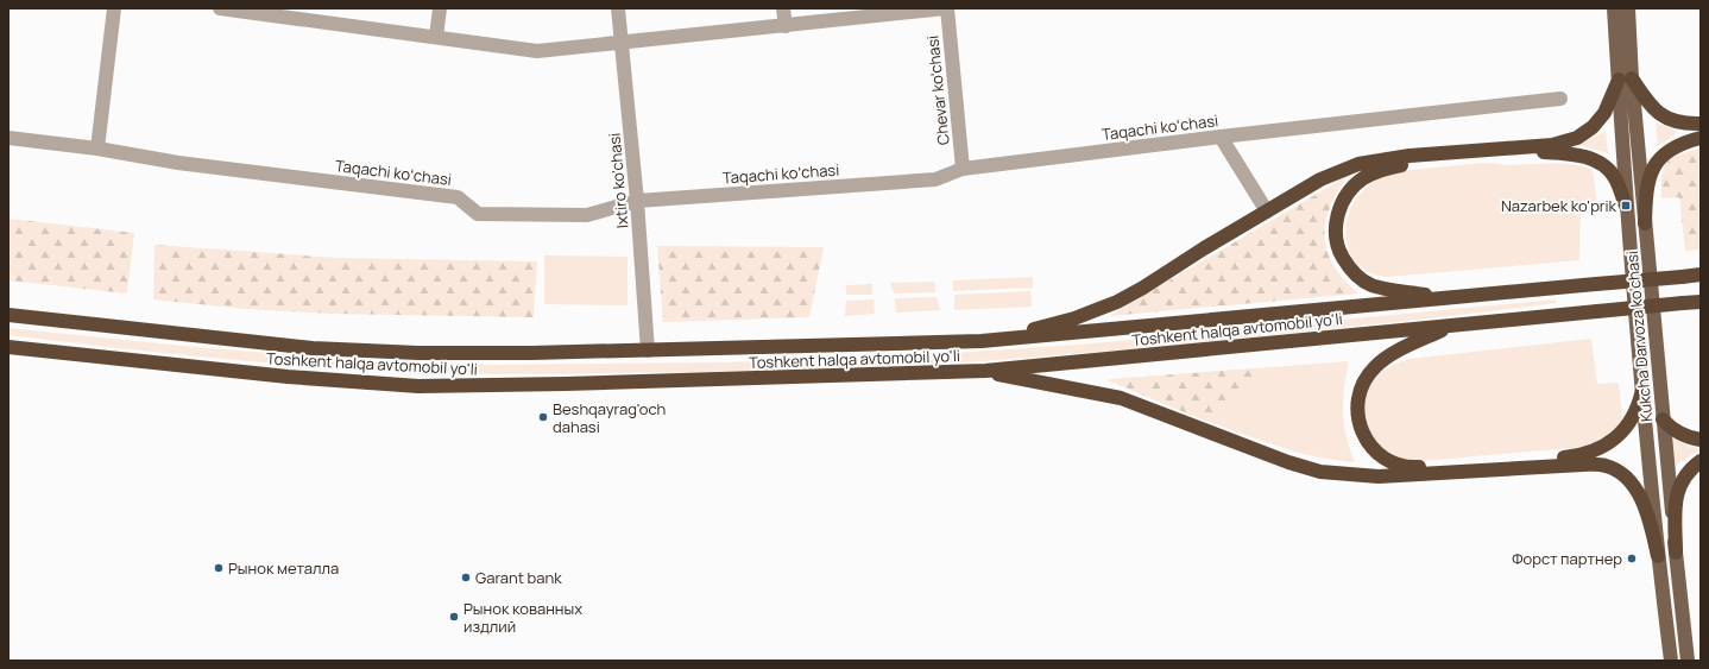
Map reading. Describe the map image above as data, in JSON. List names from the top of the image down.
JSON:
{
  "streets": {
    "highway": ["Toshkent halqa avtomobil yo'li"],
    "main road": ["Kukcha Darvoza ko'chasi"],
    "street": ["Chevar ko'chasi", "Taqachi koʻchasi", "Ixtiro ko'chasi"]
  },
  "crossings": [
    ["Chevar ko'chasi", "Taqachi koʻchasi"],
    ["Taqachi koʻchasi", "Ixtiro ko'chasi"],
    ["Ixtiro ko'chasi", "Toshkent halqa avtomobil yo'li"]
  ],
  "places": {
    "transit": ["Nazarbek ko'prik"],
    "other": [
      "Beshqayrag'och dahasi",
      "Форст партнер",
      "Рынок металла",
      "Garant bank",
      "Рынок кованных издлий"
    ]
  }
}
